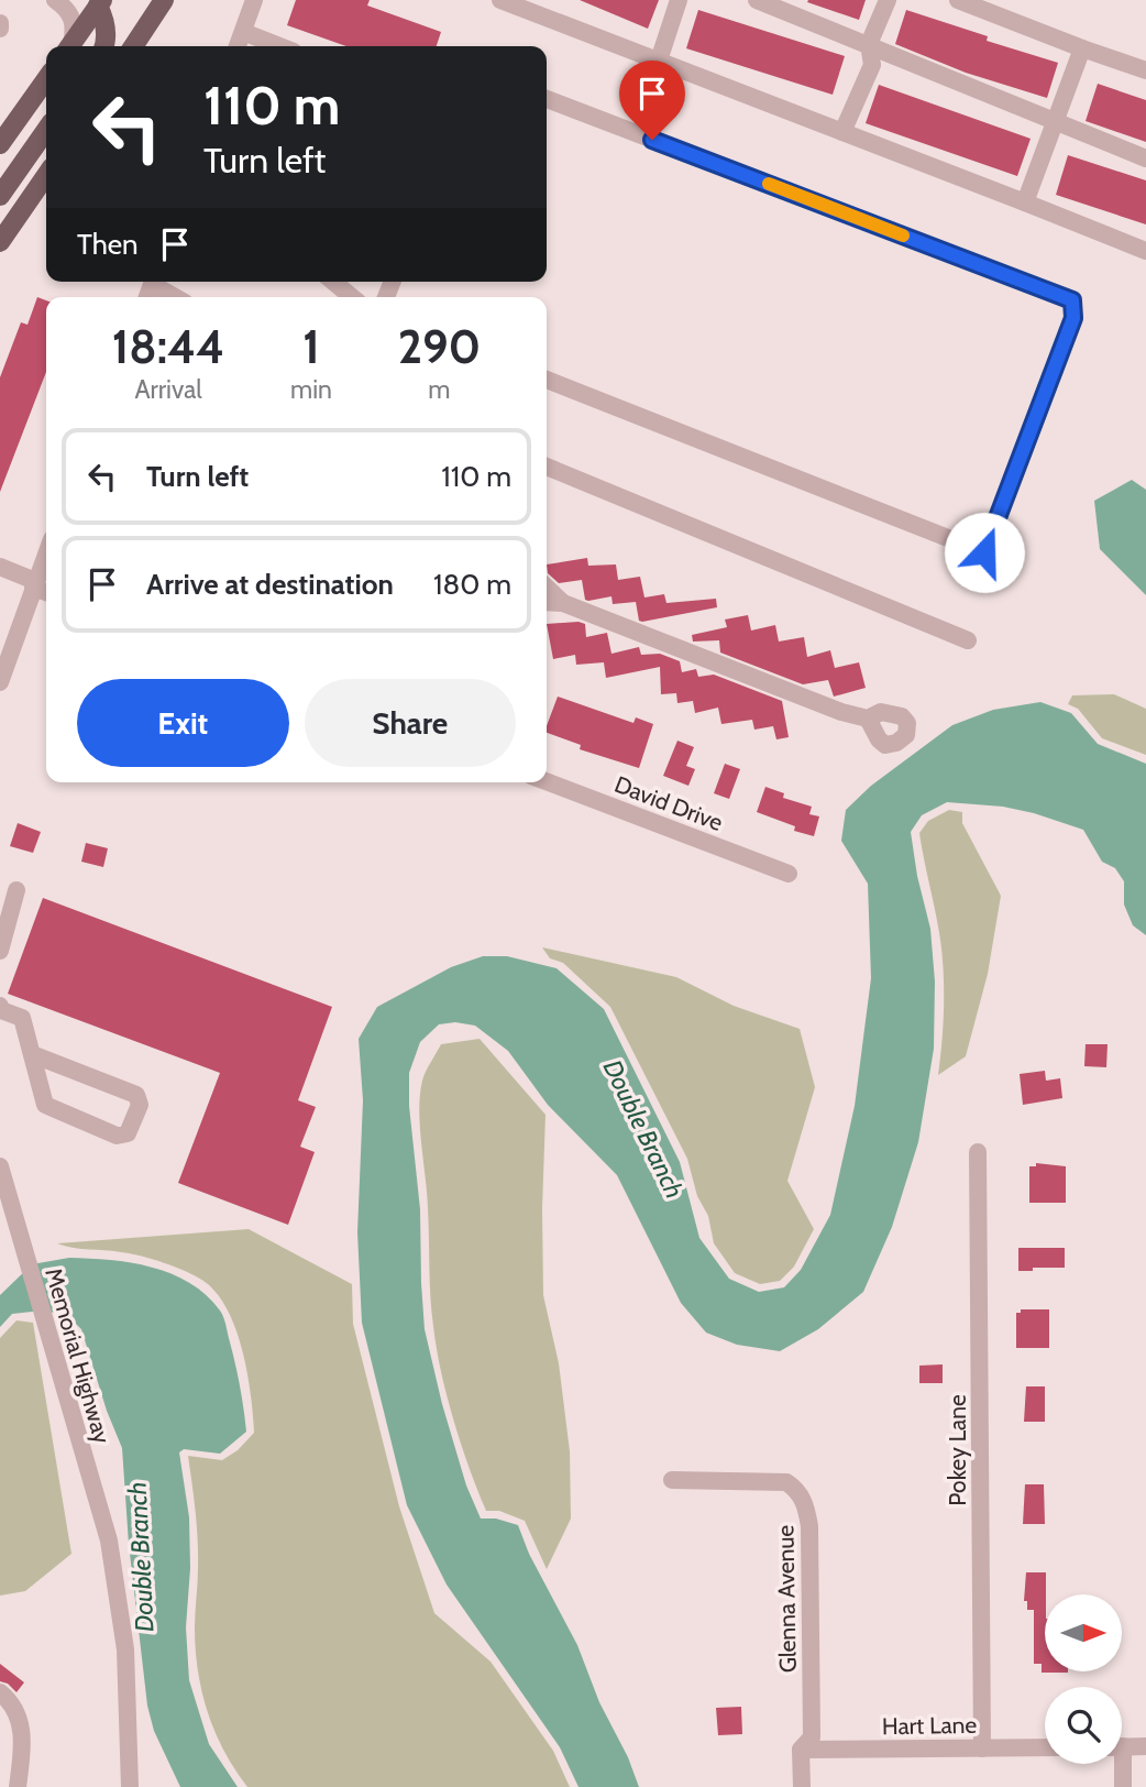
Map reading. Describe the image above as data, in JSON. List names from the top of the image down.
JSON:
{
  "streets": {
    "street": [
      "David Drive",
      "Memorial Highway",
      "Pokey Lane",
      "Glenna Avenue",
      "Hart Lane"
    ]
  },
  "crossings": [
    ["Pokey Lane", "Hart Lane"],
    ["Glenna Avenue", "Hart Lane"]
  ],
  "water": ["Double Branch"],
  "north": "right",
  "page": {
    "turn": ["110 m", "Turn left"],
    "then": "Then",
    "eta": [
      "18:44",
      "Arrival",
      "1",
      "min",
      "290",
      "m"
    ],
    "list": [
      {
        "name": "Turn left",
        "value": "110 m"
      },
      {
        "name": "Arrive at destination",
        "value": "180 m"
      }
    ],
    "buttons": ["Exit", "Share"]
  }
}
